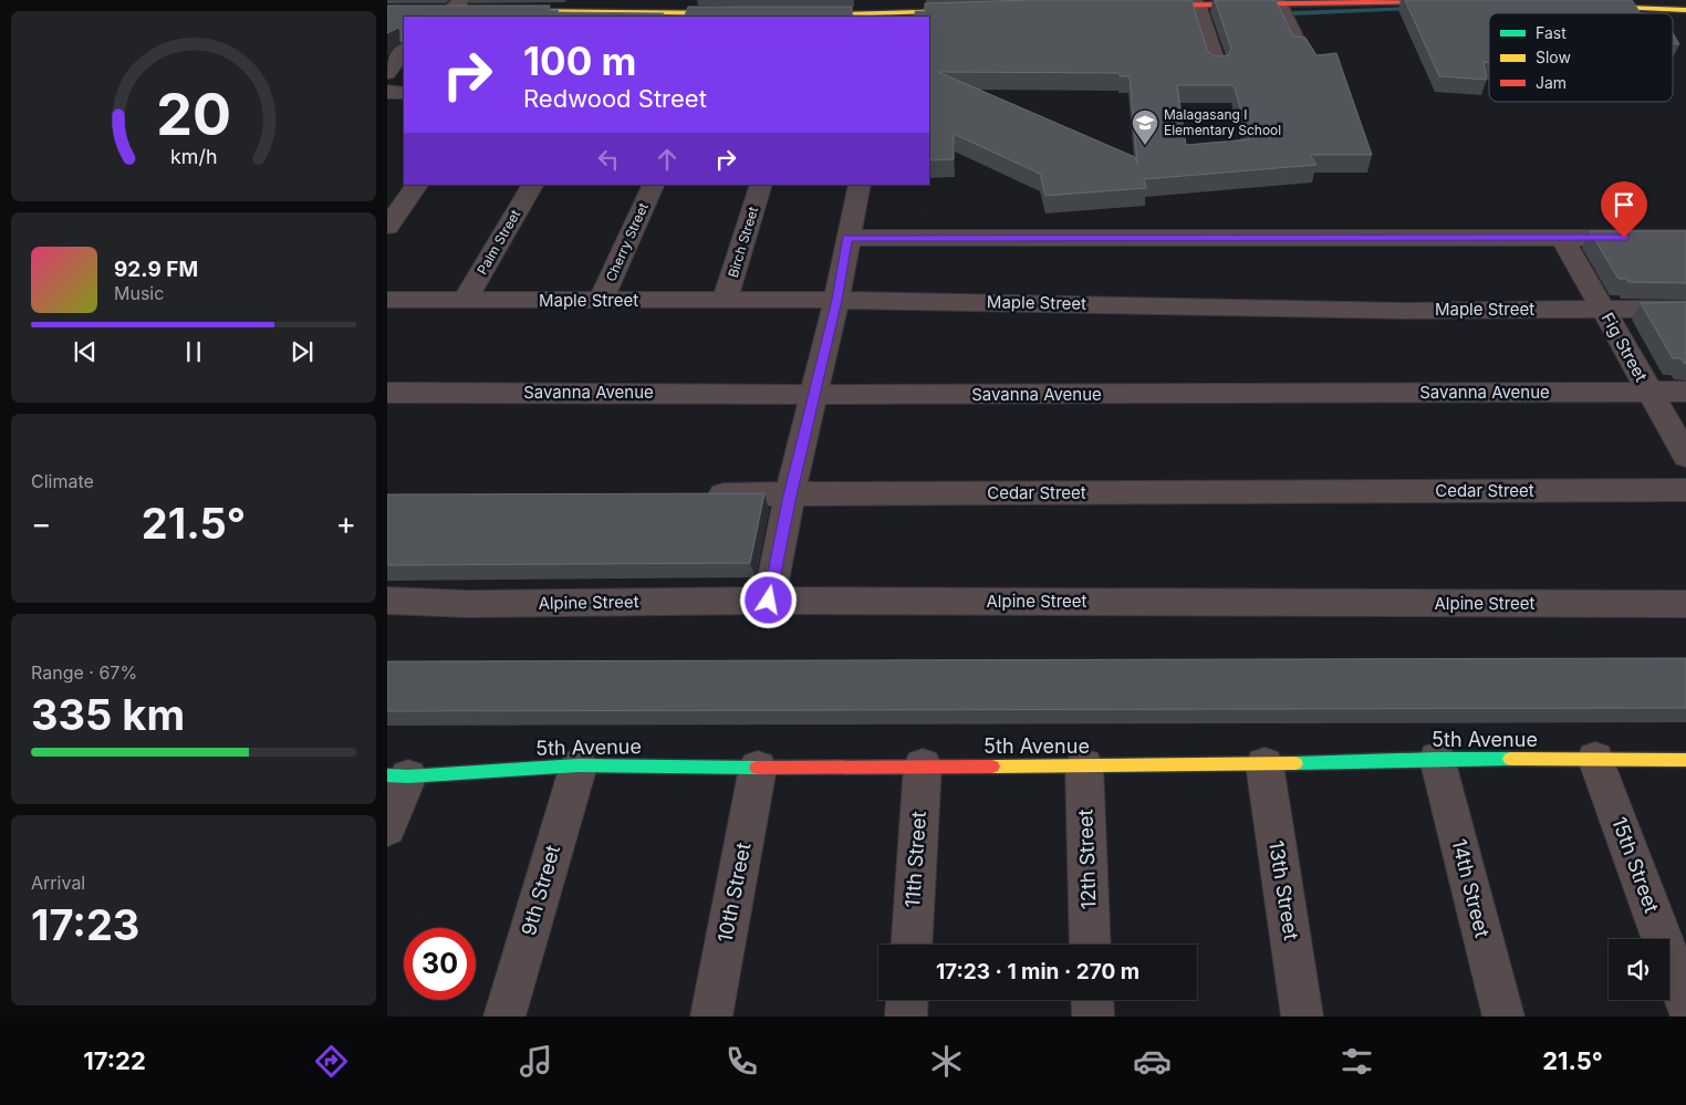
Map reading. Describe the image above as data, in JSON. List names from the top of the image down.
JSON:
{
  "streets": {
    "main road": ["5th Avenue"],
    "street": [
      "Palm Street",
      "Cherry Street",
      "Birch Street",
      "Maple Street",
      "Fig Street",
      "Savanna Avenue",
      "Cedar Street",
      "Alpine Street",
      "11th Street",
      "12th Street",
      "15th Street",
      "14th Street",
      "9th Street",
      "13th Street",
      "10th Street"
    ]
  },
  "crossings": [
    ["Palm Street", "Maple Street"],
    ["Cherry Street", "Maple Street"],
    ["Birch Street", "Maple Street"],
    ["Maple Street", "Fig Street"],
    ["Fig Street", "Savanna Avenue"],
    ["5th Avenue", "11th Street"],
    ["5th Avenue", "12th Street"],
    ["5th Avenue", "15th Street"],
    ["5th Avenue", "14th Street"],
    ["5th Avenue", "9th Street"],
    ["5th Avenue", "13th Street"],
    ["5th Avenue", "10th Street"]
  ],
  "places": {
    "school or university": ["Malagasang I Elementary School"]
  },
  "legend": ["Fast", "Slow", "Jam"],
  "page": {
    "turn": ["100 m", "Redwood Street"],
    "song": ["92.9 FM", "Music"],
    "tile": [
      "Climate",
      ["Range · 67%", "335 km"],
      ["Arrival", "17:23"]
    ],
    "heat": ["−", "21.5°", "+"],
    "limit": "30",
    "trip": "17:23 · 1 min · 270 m",
    "tabs": ["17:22", "21.5°"],
    "gauge": ["20", "km/h"]
  }
}
